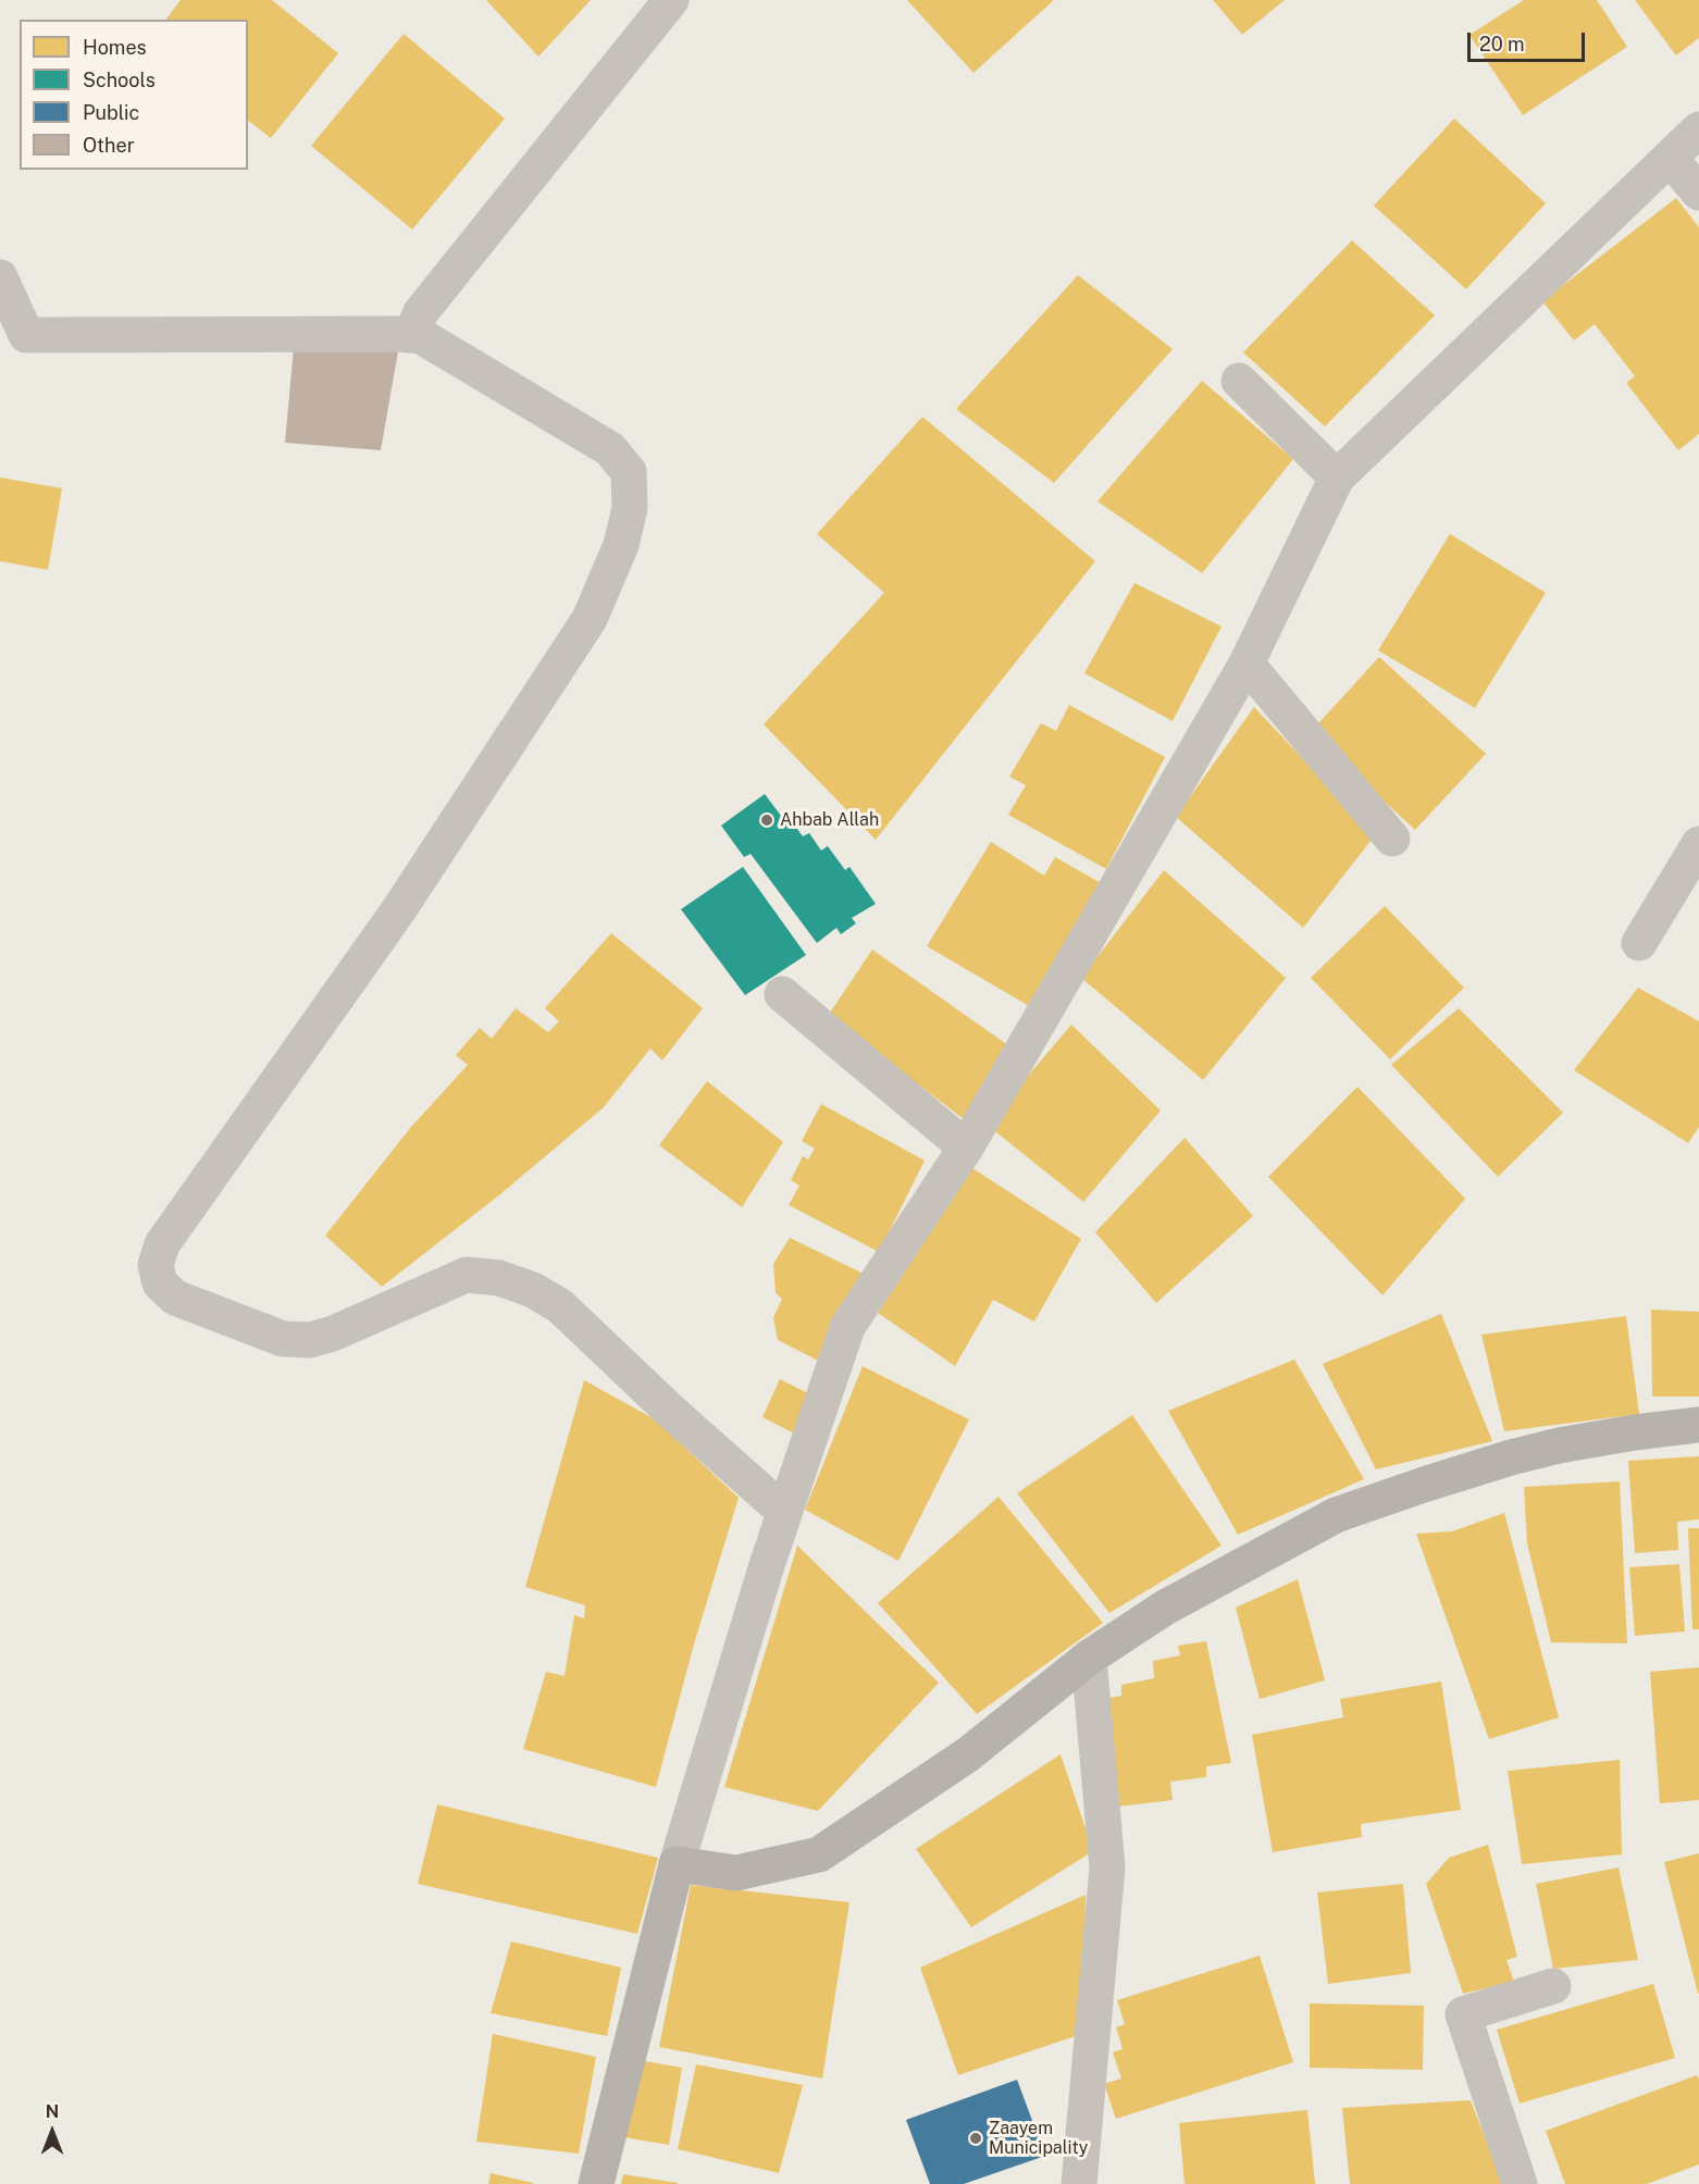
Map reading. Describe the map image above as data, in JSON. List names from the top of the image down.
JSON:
{
  "places": ["Ahbab Allah", "Zaayem Municipality"],
  "legend": [
    "Homes",
    "Schools",
    "Public",
    "Other"
  ],
  "scale_bar": "20 m",
  "north": "top"
}
